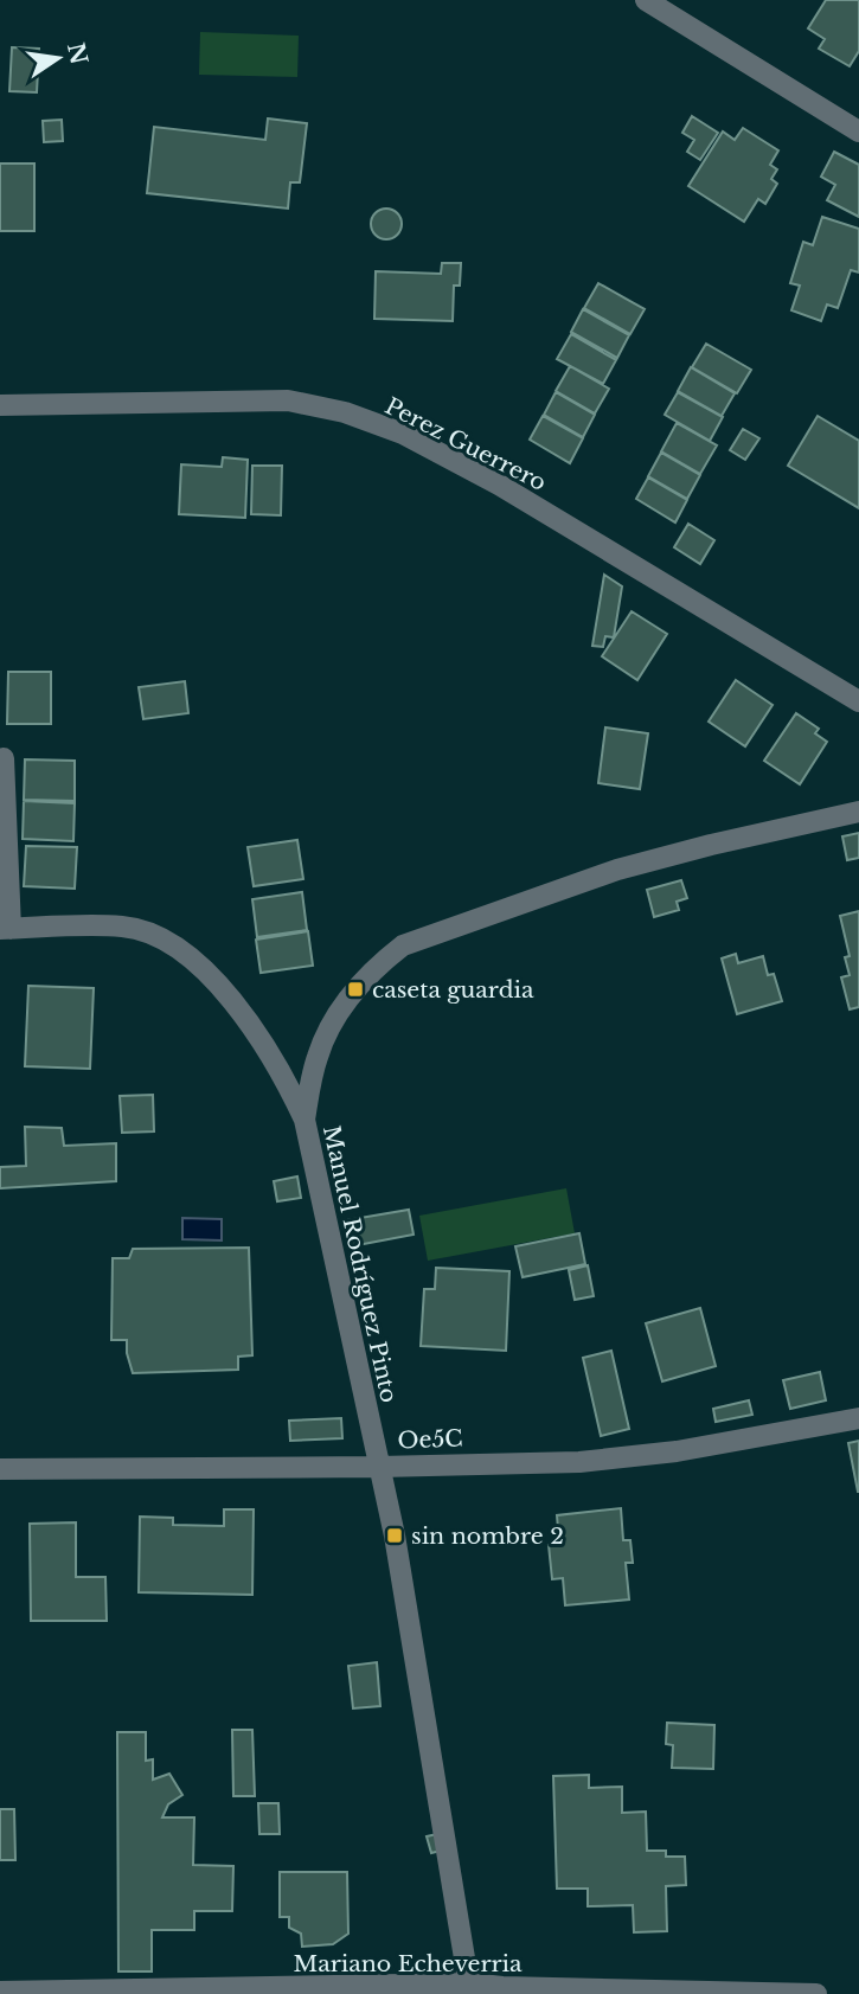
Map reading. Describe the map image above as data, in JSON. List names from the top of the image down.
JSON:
{
  "streets": {
    "street": [
      "Perez Guerrero",
      "Manuel Rodríguez Pinto",
      "Oe5C",
      "Mariano Echeverria"
    ]
  },
  "crossings": [
    ["Manuel Rodríguez Pinto", "Oe5C"],
    ["Manuel Rodríguez Pinto", "Mariano Echeverria"]
  ],
  "places": {
    "transit": ["caseta guardia", "sin nombre 2"]
  },
  "north": "right"
}
